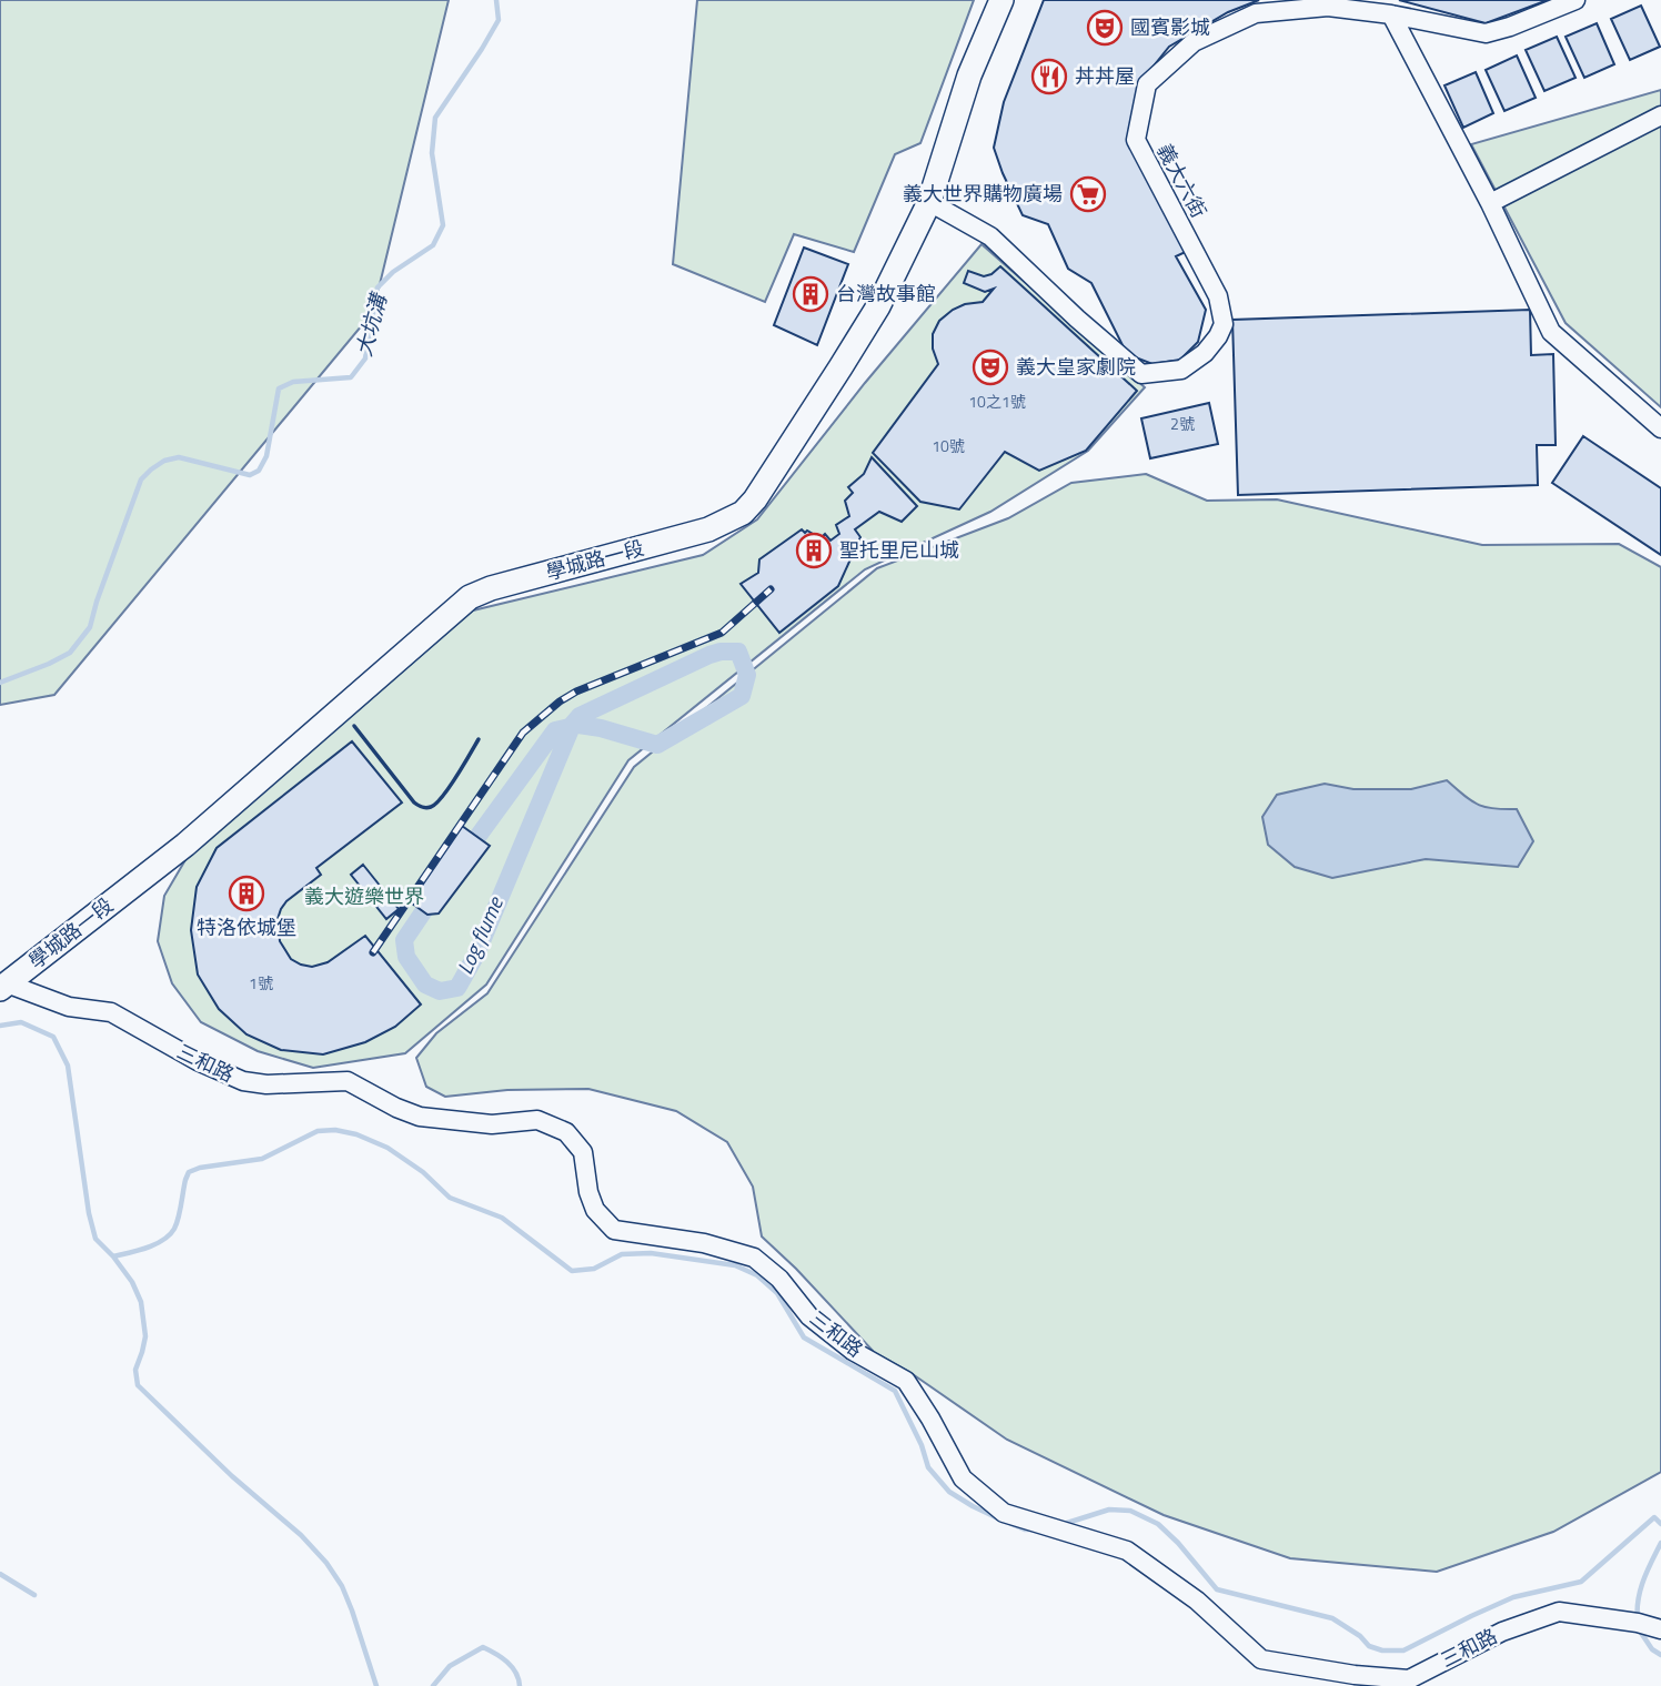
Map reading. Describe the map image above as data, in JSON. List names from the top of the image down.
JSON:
{
  "streets": {
    "main road": ["學城路一段"],
    "street": ["義大六街", "三和路"]
  },
  "crossings": [
    ["義大六街", "學城路一段"],
    ["學城路一段", "三和路"]
  ],
  "water": ["大坑溝", "Log flume"],
  "parks": ["義大遊樂世界"],
  "places": {
    "theatre": ["國賓影城", "義大皇家劇院"],
    "restaurant": ["丼丼屋"],
    "supermarket": ["義大世界購物廣場"],
    "building": ["台灣故事館", "聖托里尼山城", "特洛依城堡"]
  },
  "house_numbers": [
    "10之1號",
    "2號",
    "10號",
    "1號"
  ]
}
